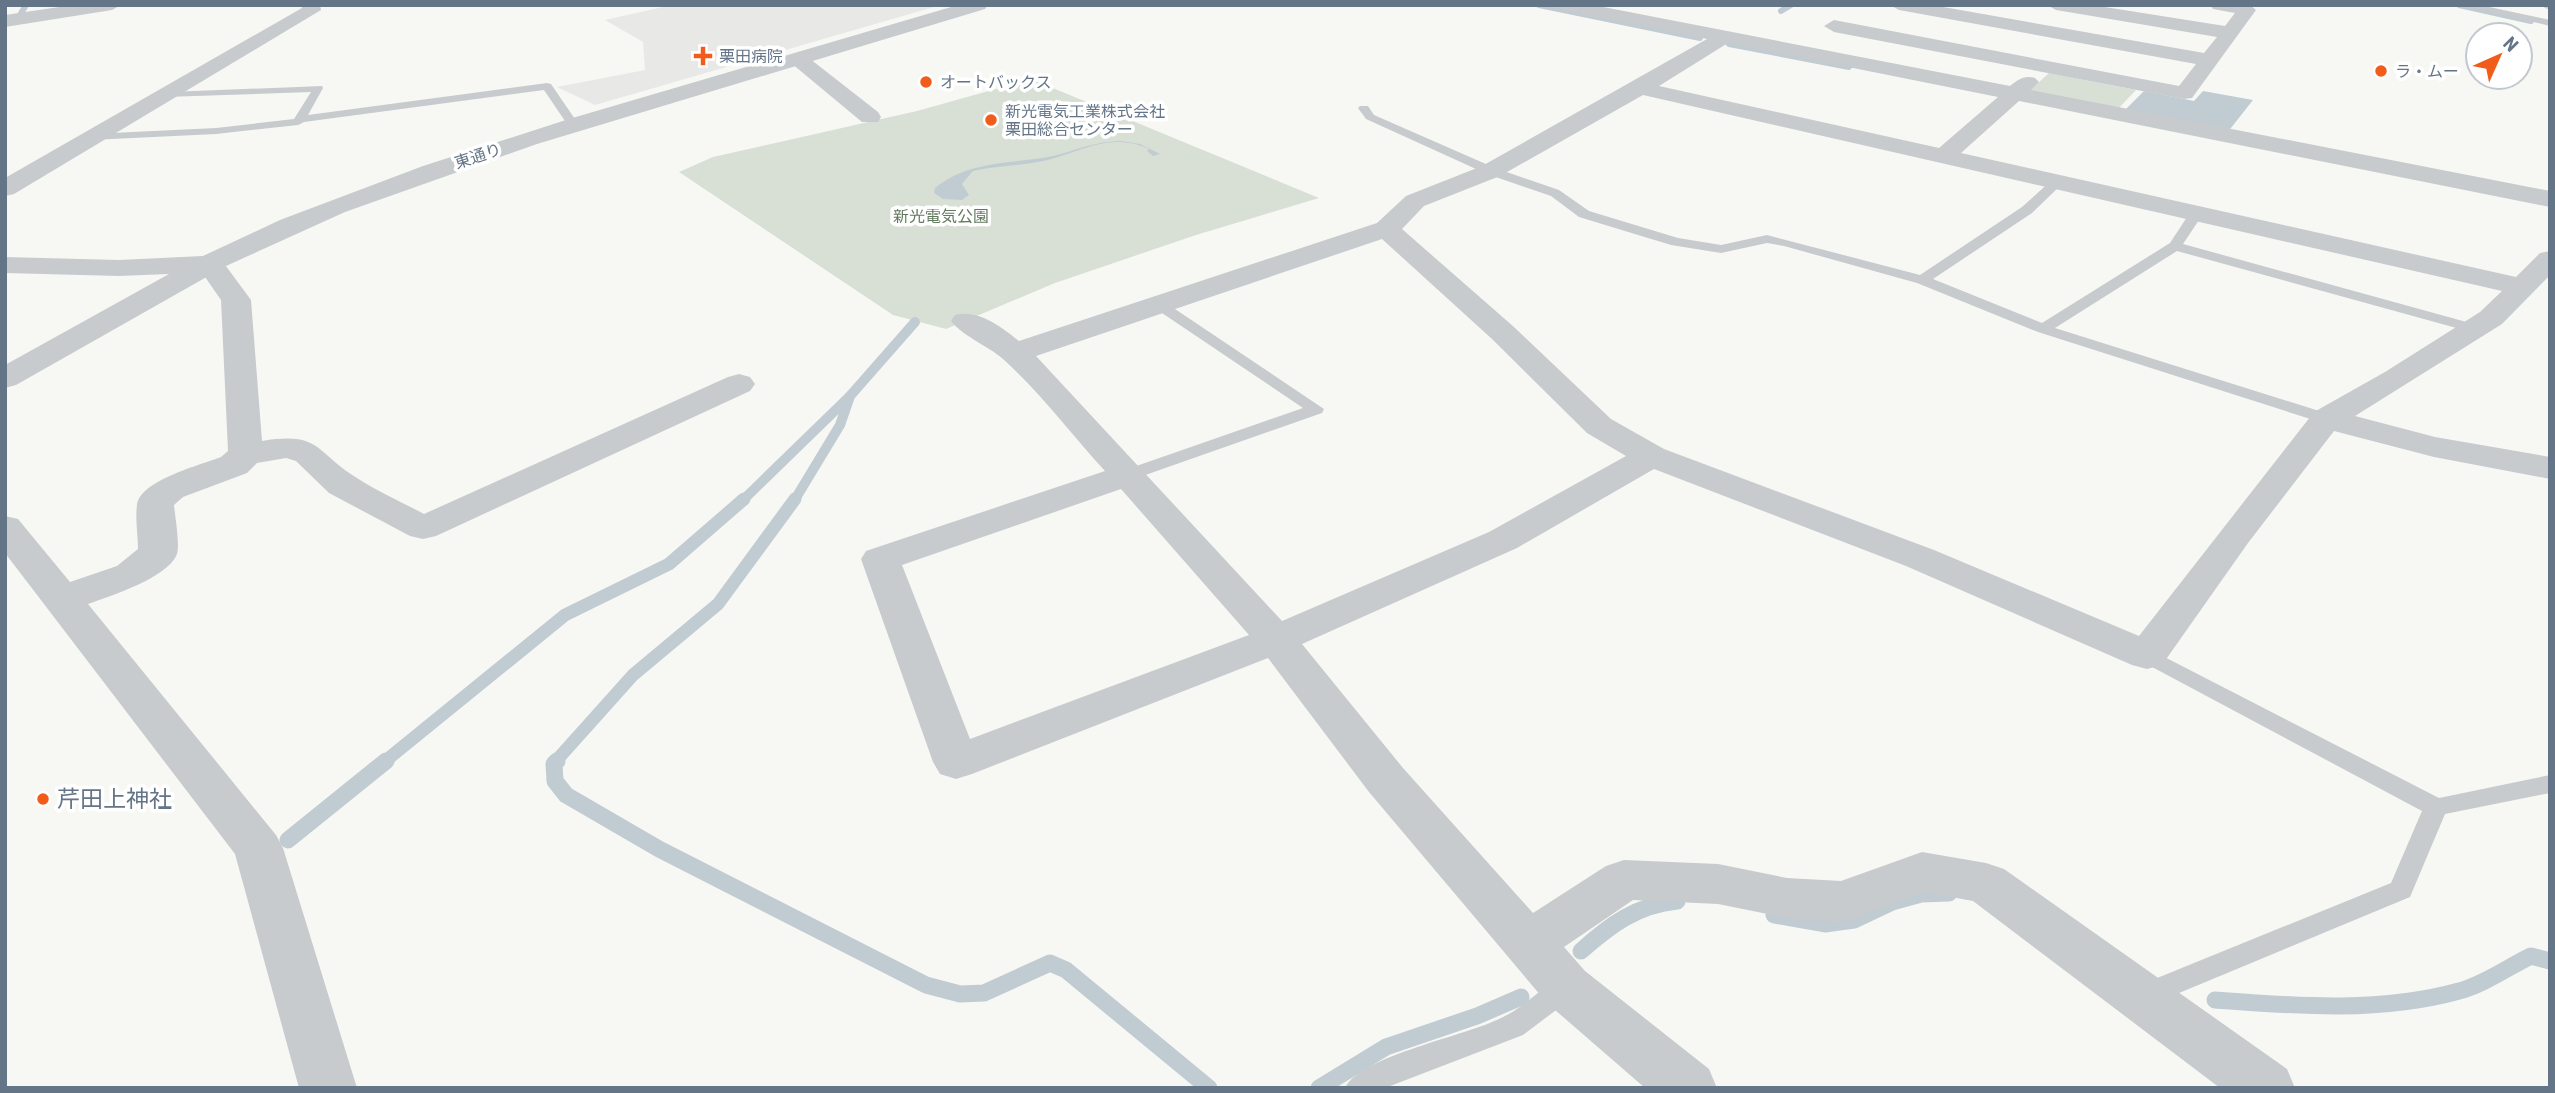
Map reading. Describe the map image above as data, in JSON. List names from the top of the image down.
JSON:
{
  "streets": {
    "street": ["東通り"]
  },
  "parks": ["新光電気公園"],
  "places": {
    "health": ["栗田病院"],
    "other": [
      "ラ・ムー",
      "オートバックス",
      "新光電気工業株式会社 栗田総合センター",
      "芹田上神社"
    ]
  },
  "north": "top right"
}
